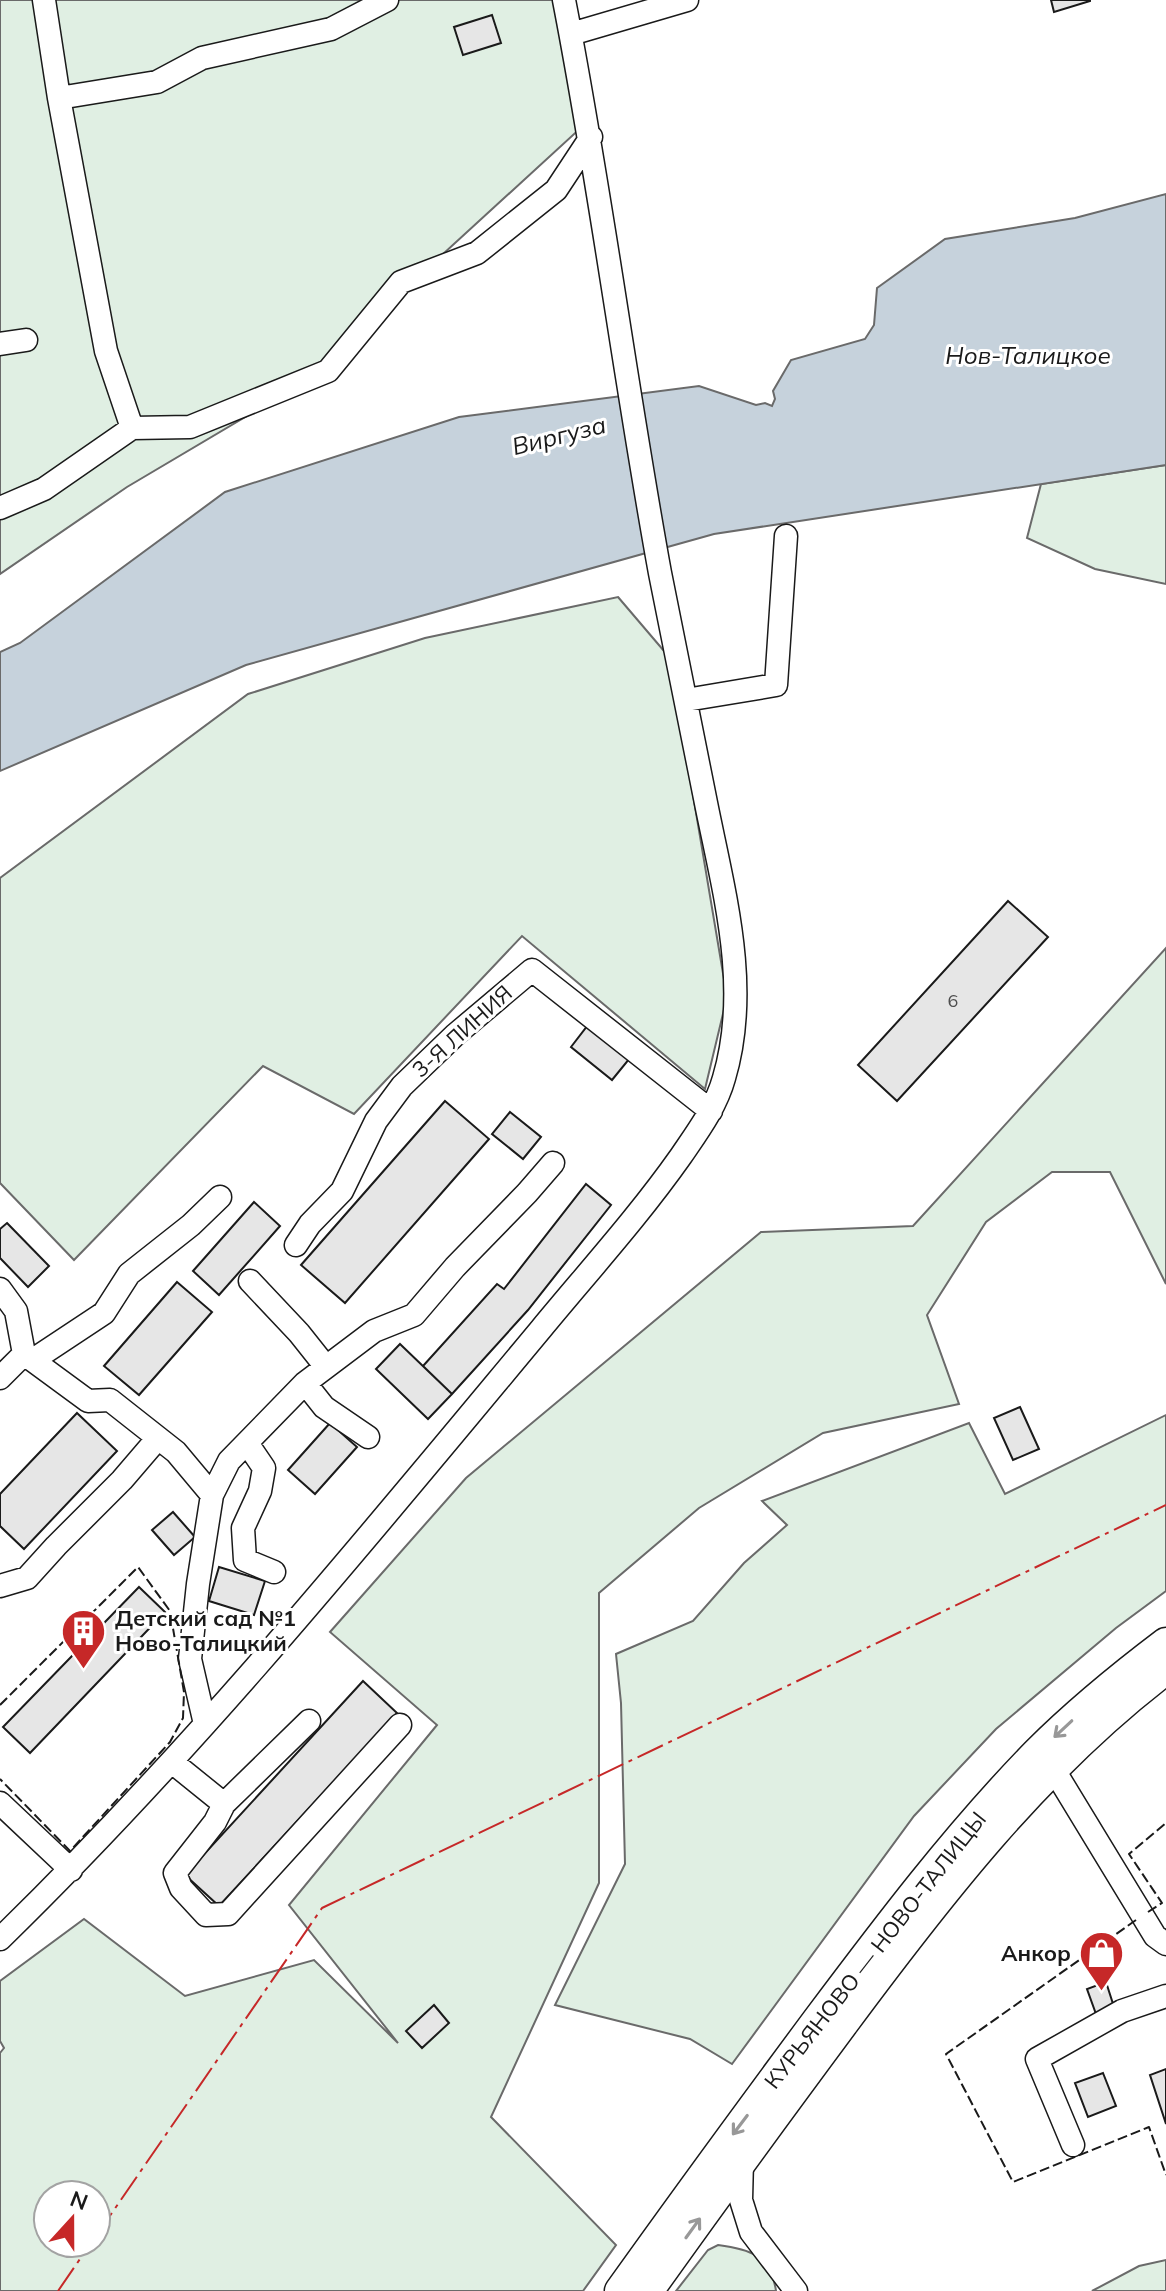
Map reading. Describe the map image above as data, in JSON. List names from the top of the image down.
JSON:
{
  "streets": {
    "main road": ["КУРЬЯНОВО — НОВО-ТАЛИЦЫ"],
    "street": ["3-Я ЛИНИЯ"]
  },
  "water": ["Нов-Талицкое", "Виргуза"],
  "places": {
    "building": ["Детский сад №1 Ново-Талицкий"],
    "shop": ["Анкор"]
  },
  "house_numbers": ["6"],
  "north": "top"
}
